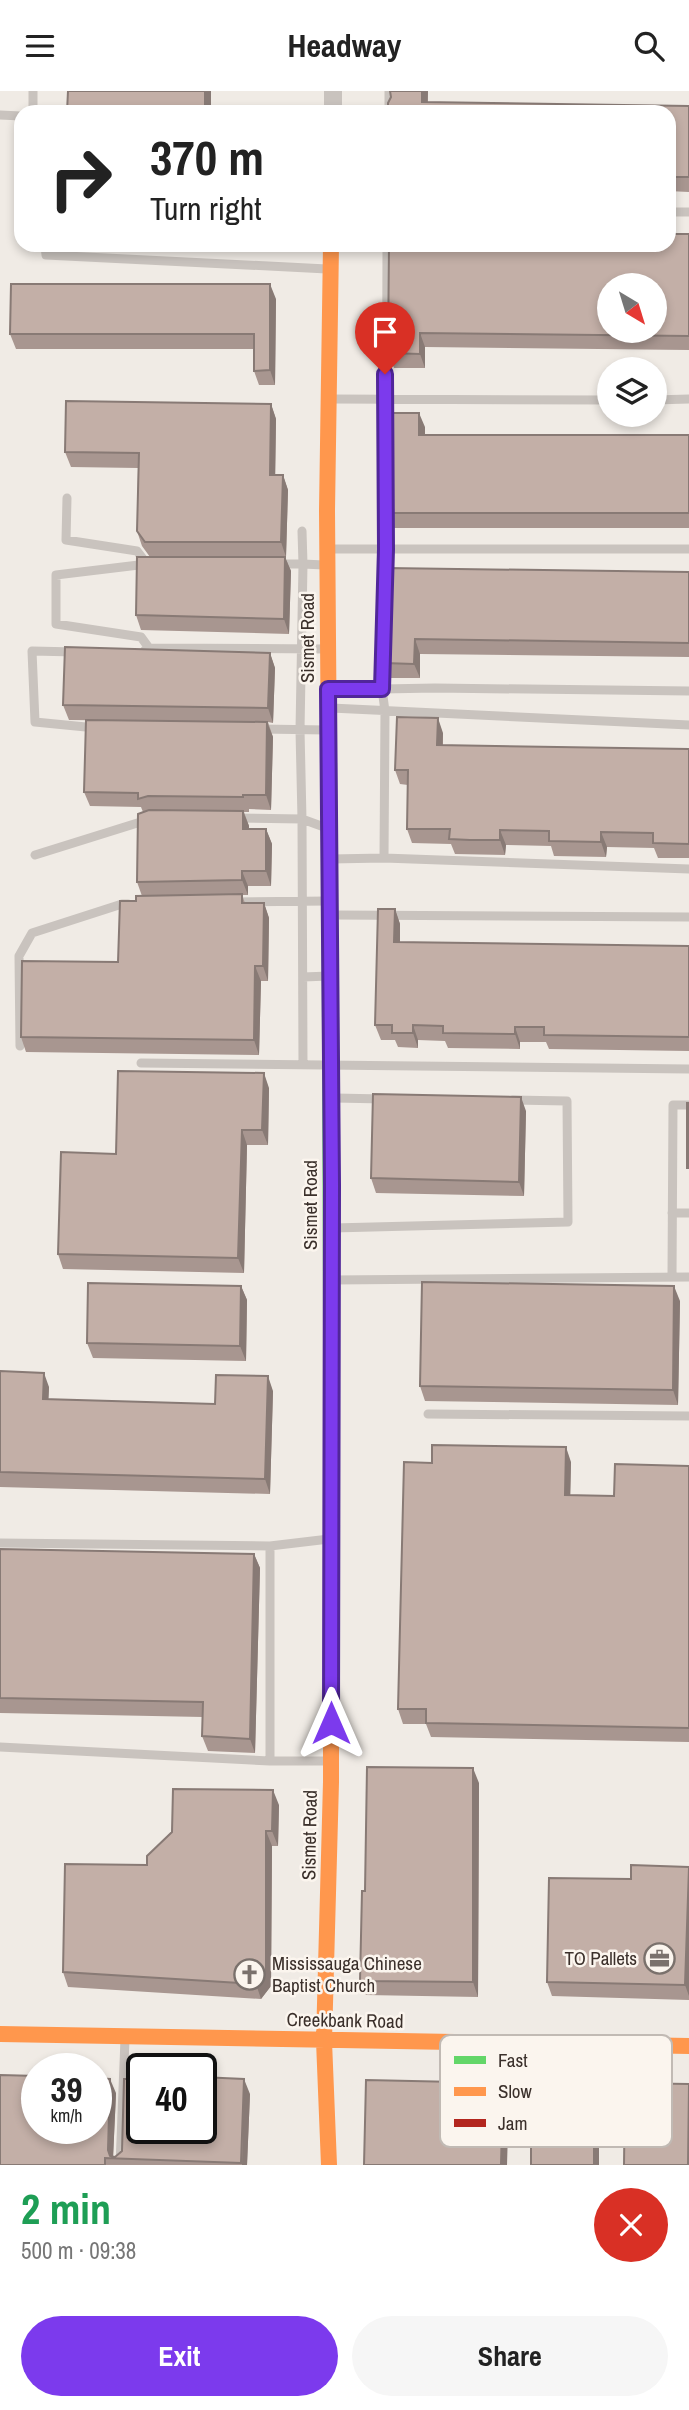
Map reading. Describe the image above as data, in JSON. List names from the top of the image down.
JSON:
{
  "streets": {
    "street": ["Sismet Road", "Creekbank Road"]
  },
  "crossings": [
    ["Sismet Road", "Creekbank Road"]
  ],
  "places": {
    "office": ["TO Pallets"],
    "church": ["Mississauga Chinese Baptist Church"]
  },
  "legend": ["Fast", "Slow", "Jam"],
  "north": "bottom right",
  "page": {
    "header": "Headway",
    "turn": ["370 m", "Turn right"],
    "speed": "39 km/h",
    "limit": "40",
    "heading": ["2 min", "500 m · 09:38"],
    "buttons": ["Exit", "Share"]
  }
}
